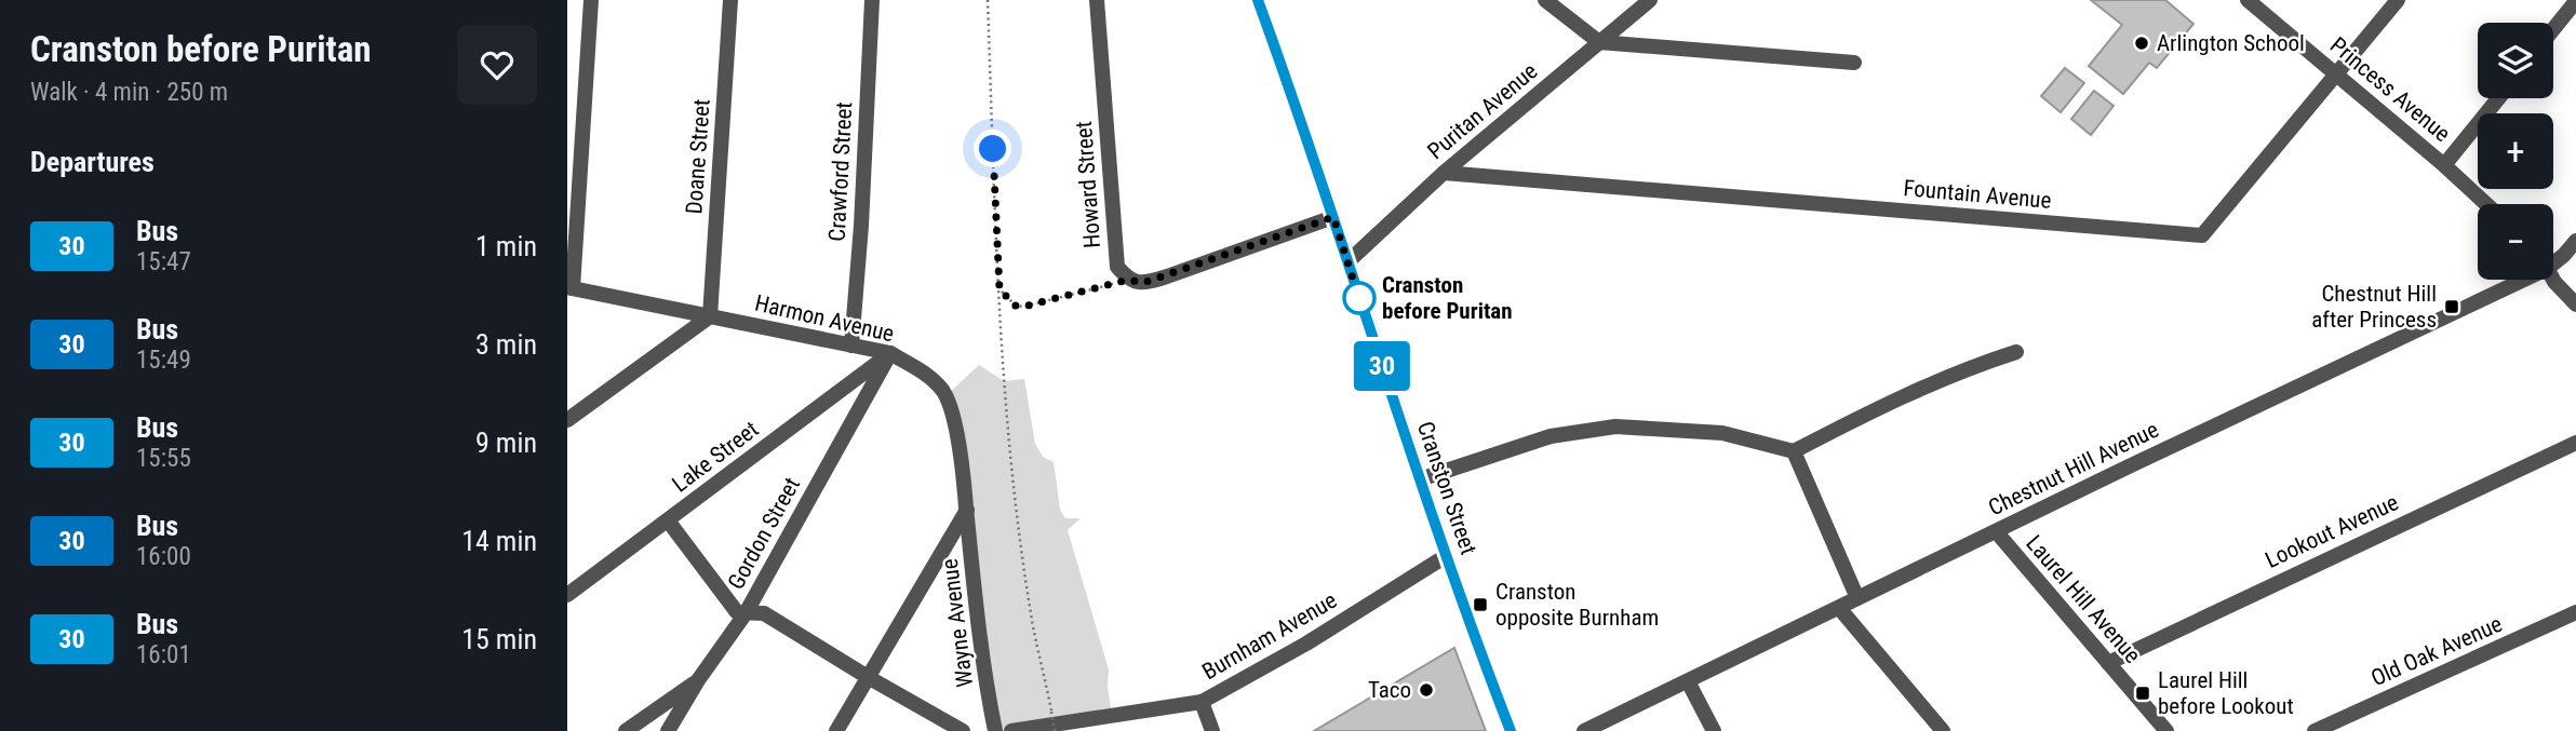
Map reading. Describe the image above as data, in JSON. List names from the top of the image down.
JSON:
{
  "streets": {
    "main road": ["Cranston Street"],
    "street": [
      "Princess Avenue",
      "Puritan Avenue",
      "Doane Street",
      "Crawford Street",
      "Howard Street",
      "Fountain Avenue",
      "Harmon Avenue",
      "Lake Street",
      "Chestnut Hill Avenue",
      "Lookout Avenue",
      "Gordon Street",
      "Laurel Hill Avenue",
      "Wayne Avenue",
      "Burnham Avenue",
      "Old Oak Avenue"
    ]
  },
  "crossings": [
    ["Princess Avenue", "Fountain Avenue"],
    ["Puritan Avenue", "Fountain Avenue"],
    ["Puritan Avenue", "Cranston Street"],
    ["Doane Street", "Harmon Avenue"],
    ["Crawford Street", "Harmon Avenue"],
    ["Harmon Avenue", "Lake Street"],
    ["Harmon Avenue", "Gordon Street"],
    ["Harmon Avenue", "Wayne Avenue"],
    ["Lake Street", "Gordon Street"],
    ["Chestnut Hill Avenue", "Laurel Hill Avenue"],
    ["Cranston Street", "Burnham Avenue"],
    ["Lookout Avenue", "Laurel Hill Avenue"]
  ],
  "places": {
    "other": ["Arlington School", "Cranston before Puritan", "Taco"],
    "transit": ["Chestnut Hill after Princess", "Cranston opposite Burnham", "Laurel Hill before Lookout"]
  },
  "lines": ["bus line 30"],
  "page": {
    "heading": [
      ["Cranston before Puritan", "Walk · 4 min · 250 m"],
      "Departures"
    ],
    "on_map": "30",
    "map_buttons": ["+", "−"],
    "list": [
      {
        "mark": "30",
        "name": "Bus",
        "note": "15:47",
        "value": "1 min"
      },
      {
        "mark": "30",
        "name": "Bus",
        "note": "15:49",
        "value": "3 min"
      },
      {
        "mark": "30",
        "name": "Bus",
        "note": "15:55",
        "value": "9 min"
      },
      {
        "mark": "30",
        "name": "Bus",
        "note": "16:00",
        "value": "14 min"
      },
      {
        "mark": "30",
        "name": "Bus",
        "note": "16:01",
        "value": "15 min"
      }
    ]
  }
}
